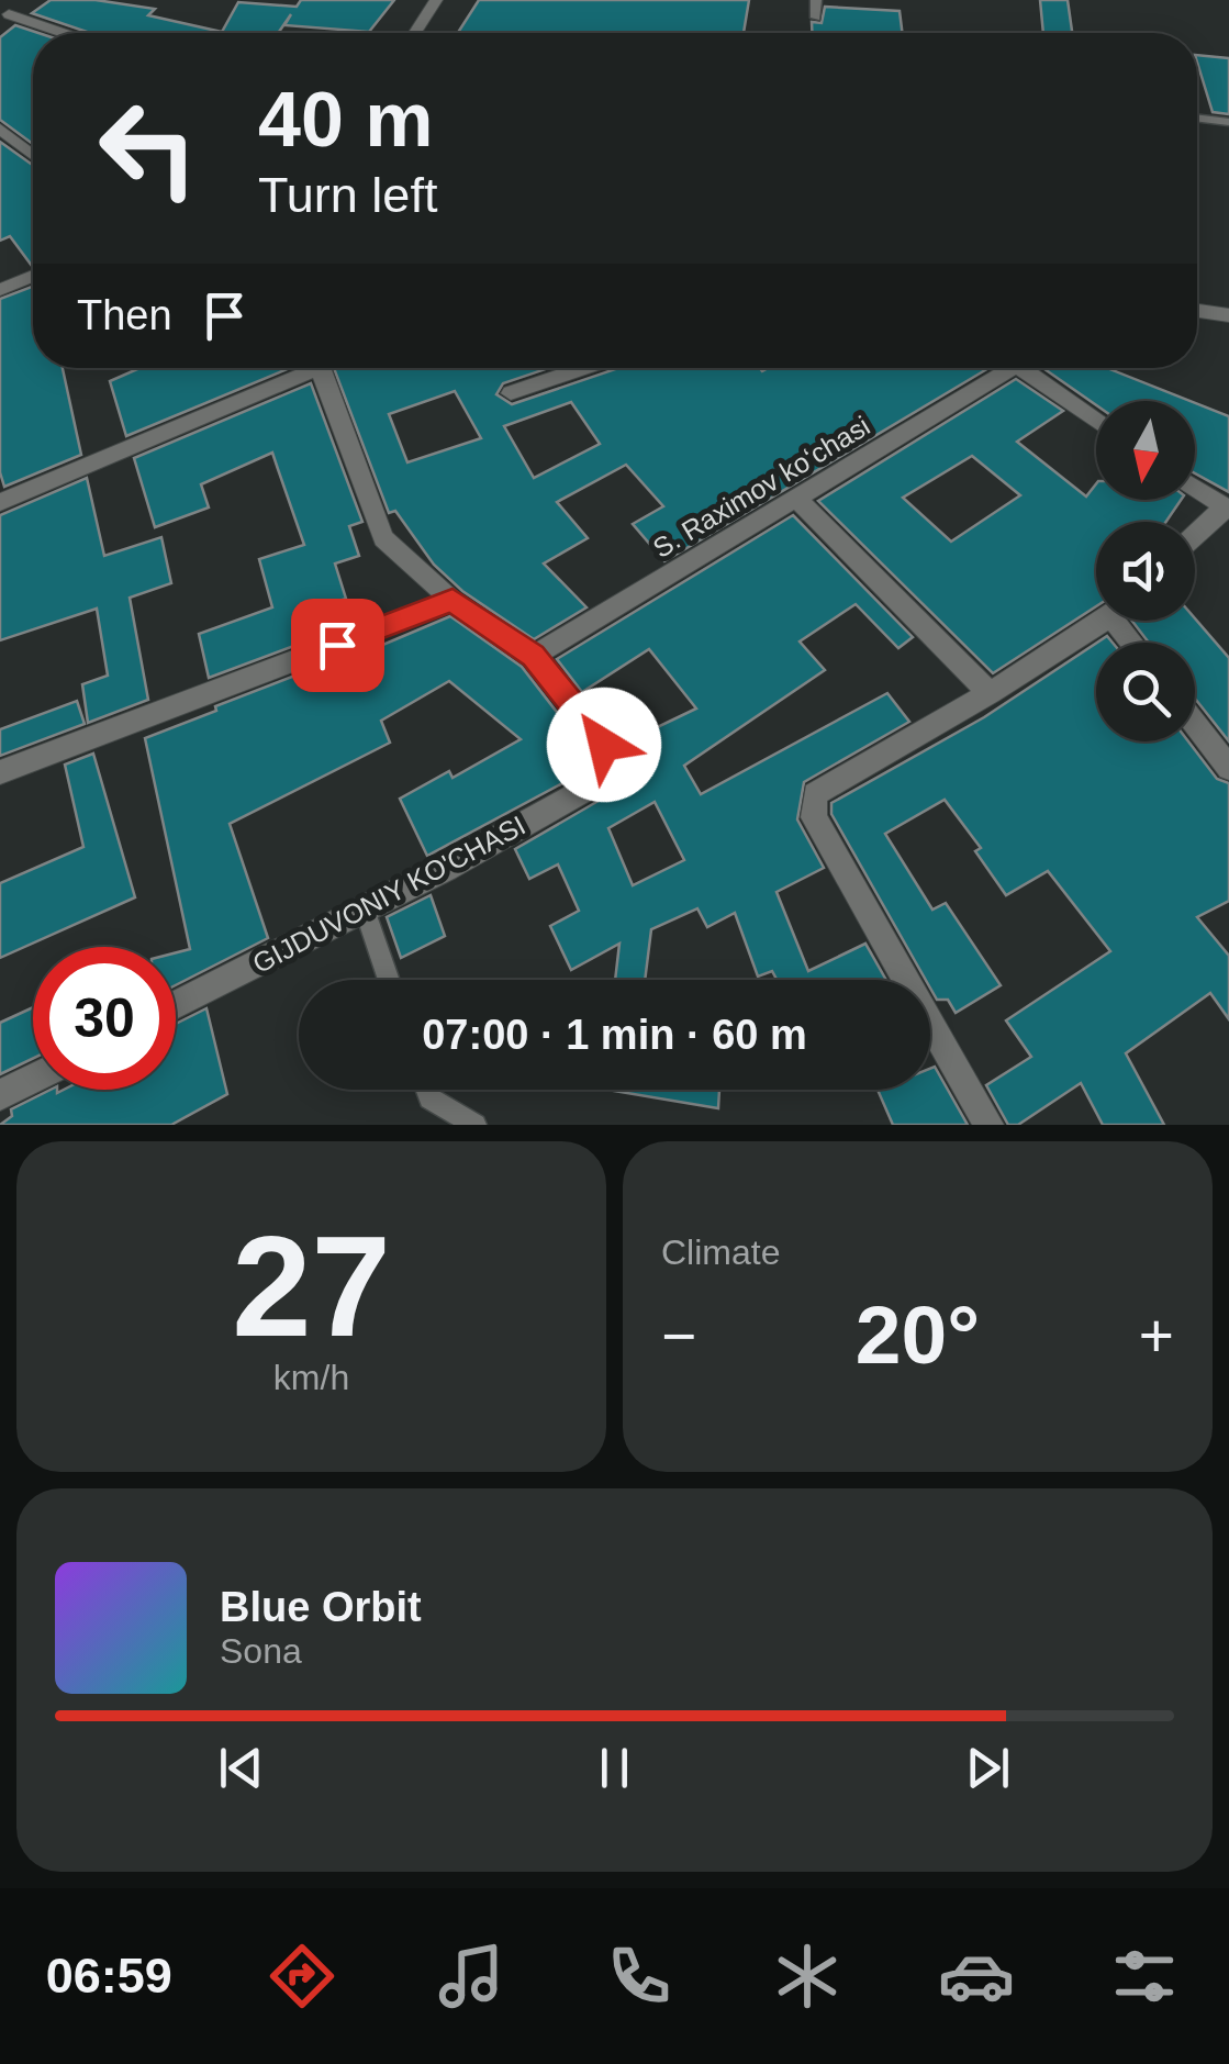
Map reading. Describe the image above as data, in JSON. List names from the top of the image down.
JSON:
{
  "streets": {
    "street": ["S. Raximov koʻchasi", "GIJDUVONIY KO'CHASI"]
  },
  "crossings": [
    ["S. Raximov koʻchasi", "GIJDUVONIY KO'CHASI"]
  ],
  "north": "bottom",
  "page": {
    "turn": ["40 m", "Turn left"],
    "then": "Then",
    "limit": "30",
    "trip": "07:00 · 1 min · 60 m",
    "tile": [
      ["27", "km/h"],
      "Climate"
    ],
    "heat": ["−", "20°", "+"],
    "song": ["Blue Orbit", "Sona"],
    "tabs": "06:59"
  }
}
